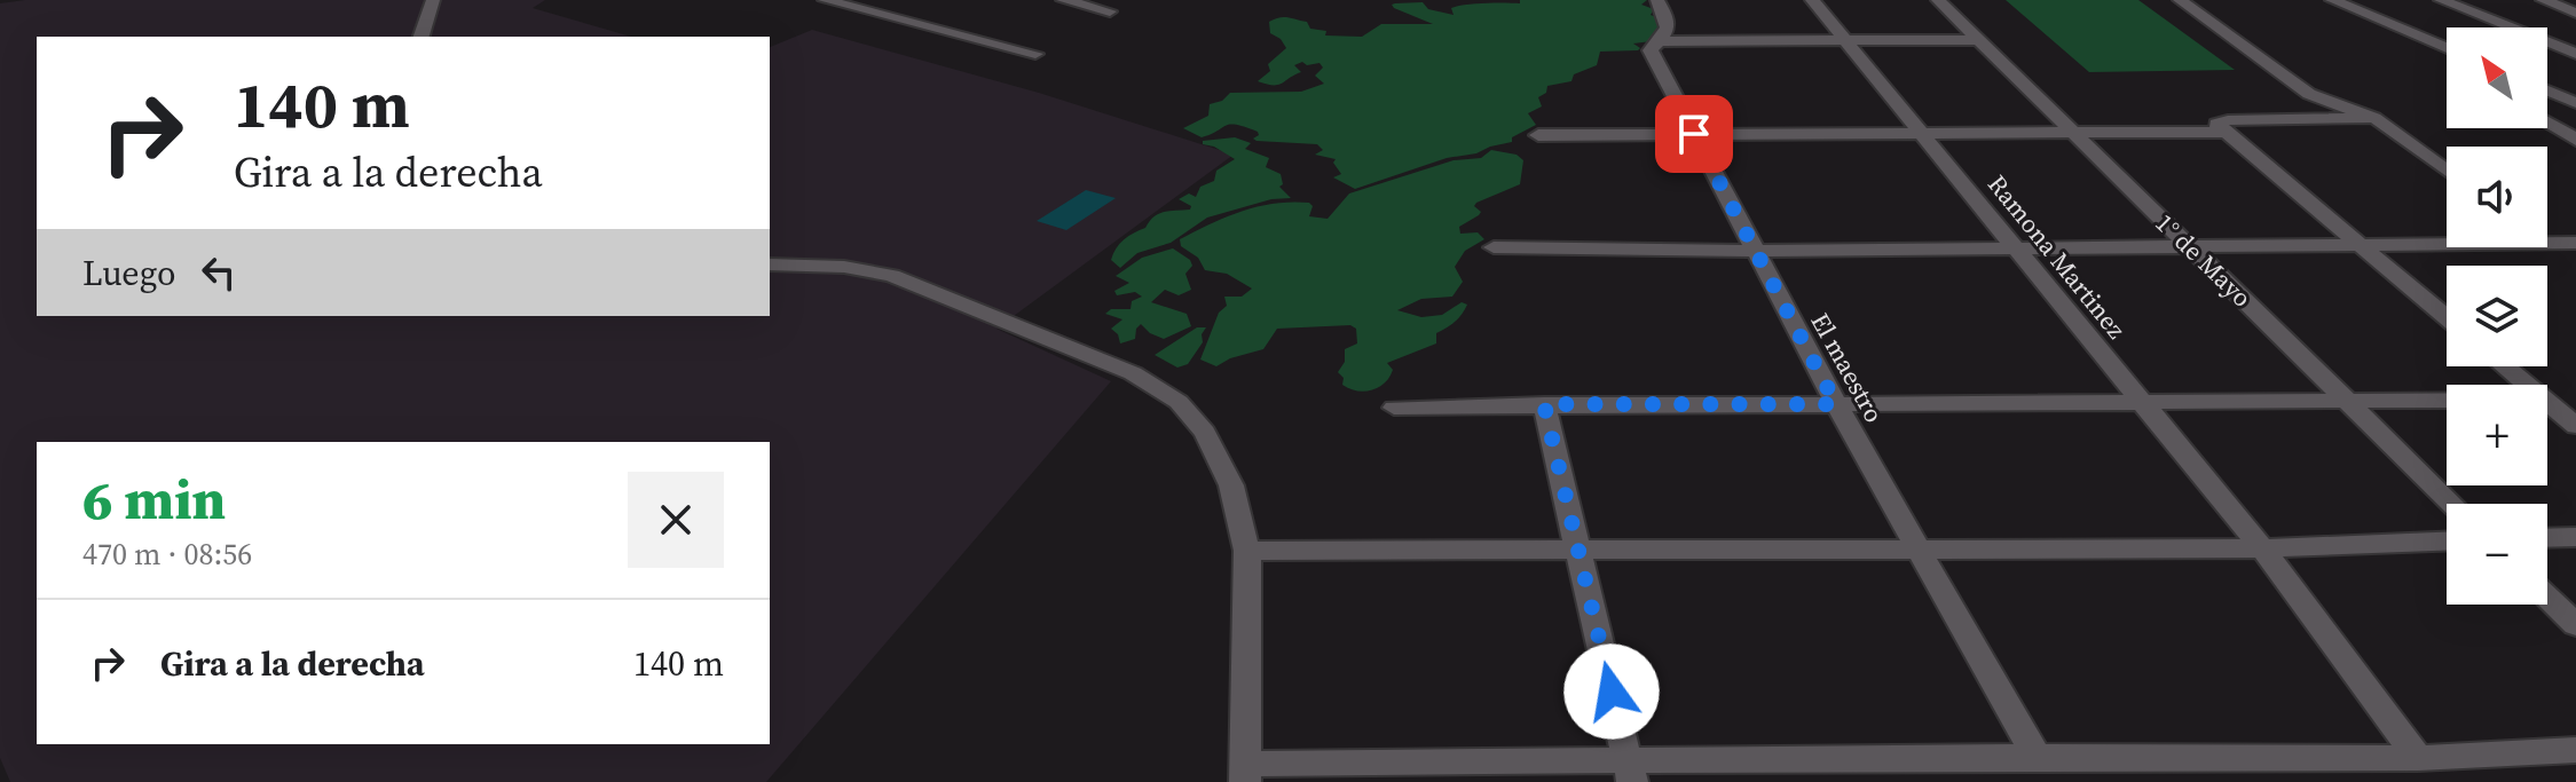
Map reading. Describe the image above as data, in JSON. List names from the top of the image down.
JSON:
{
  "streets": {
    "street": ["Ramona Martinez", "1° de Mayo", "El maestro"]
  },
  "north": "top left",
  "page": {
    "map_buttons": ["+", "−"],
    "turn": ["140 m", "Gira a la derecha"],
    "then": "Luego",
    "heading": ["6 min", "470 m · 08:56"],
    "list": [
      {
        "name": "Gira a la derecha",
        "value": "140 m"
      }
    ]
  }
}
